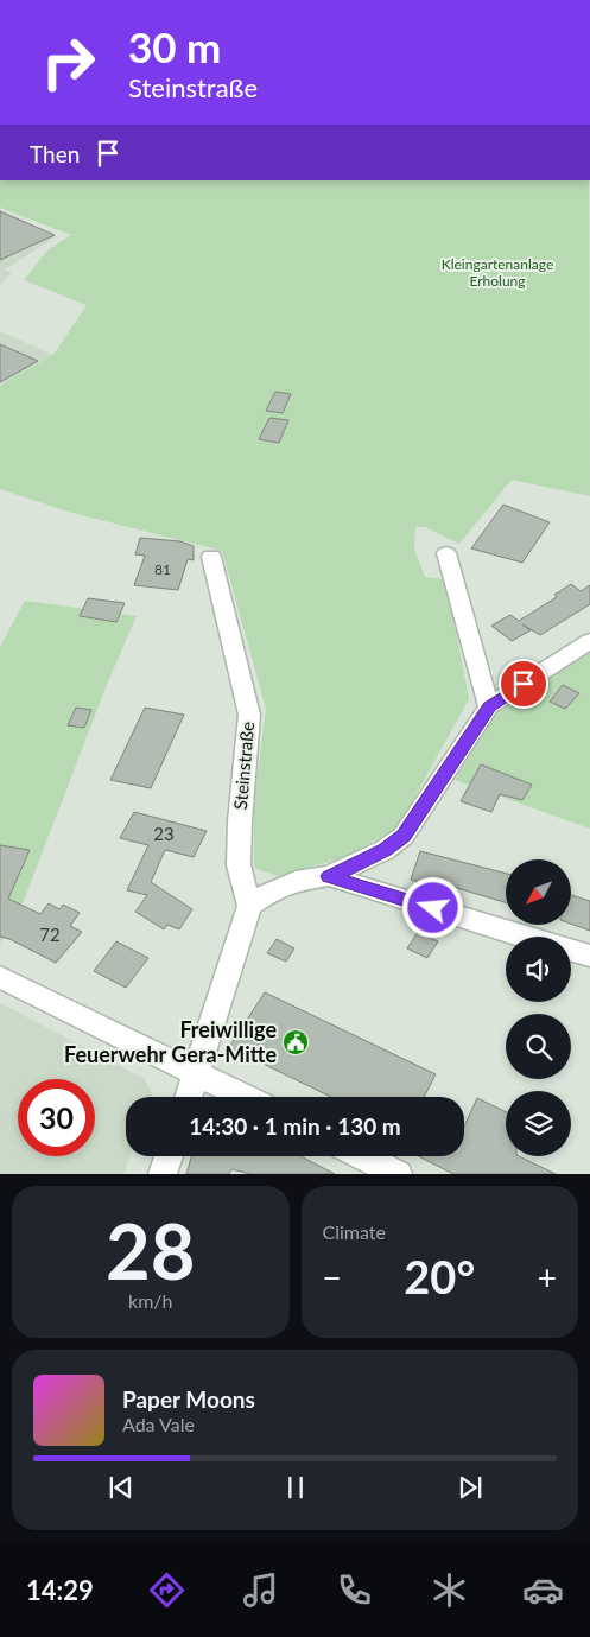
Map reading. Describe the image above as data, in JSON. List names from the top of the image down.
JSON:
{
  "streets": {
    "street": ["Steinstraße"]
  },
  "parks": ["Kleingartenanlage Erholung"],
  "places": {
    "public building": ["Freiwillige Feuerwehr Gera-Mitte"]
  },
  "house_numbers": ["81", "23", "72"],
  "north": "bottom left",
  "page": {
    "turn": ["30 m", "Steinstraße"],
    "then": "Then",
    "limit": "30",
    "trip": "14:30 · 1 min · 130 m",
    "tile": [
      ["28", "km/h"],
      "Climate"
    ],
    "heat": ["−", "20°", "+"],
    "song": ["Paper Moons", "Ada Vale"],
    "tabs": "14:29"
  }
}
